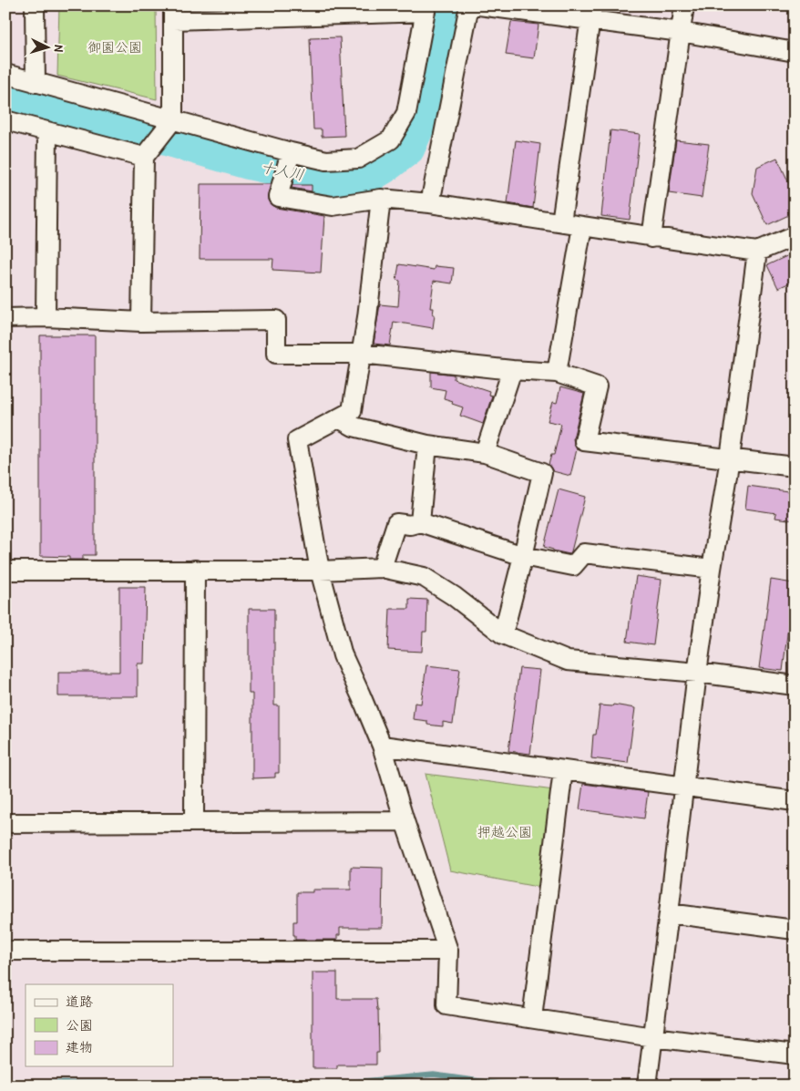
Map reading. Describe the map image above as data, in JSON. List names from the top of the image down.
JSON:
{
  "water": ["十人川"],
  "parks": ["御園公園", "押越公園"],
  "legend": ["道路", "公園", "建物"],
  "north": "right"
}
